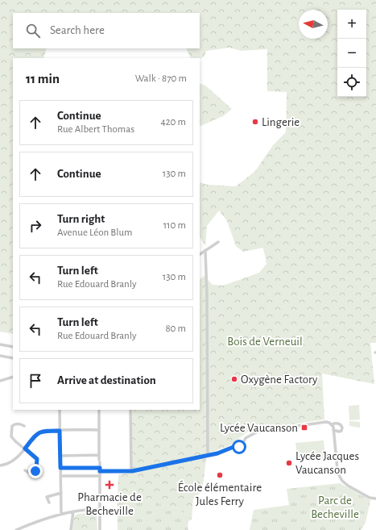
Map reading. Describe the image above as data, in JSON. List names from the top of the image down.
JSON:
{
  "parks": ["Bois de Verneuil", "Parc de Becheville"],
  "places": {
    "other": [
      "Lingerie",
      "Oxygène Factory",
      "Lycée Jacques Vaucanson",
      "École élémentaire Jules Ferry"
    ],
    "transit": ["Lycée Vaucanson"],
    "health": ["Pharmacie de Becheville"]
  },
  "north": "left",
  "page": {
    "map_buttons": ["+", "−"],
    "search": "Search here",
    "heading": ["11 min", "Walk · 870 m"],
    "list": [
      ["Continue", "Rue Albert Thomas", "420 m"],
      ["Continue", "130 m"],
      ["Turn right", "Avenue Léon Blum", "110 m"],
      ["Turn left", "Rue Edouard Branly", "130 m"],
      ["Turn left", "Rue Edouard Branly", "80 m"],
      "Arrive at destination"
    ]
  }
}
